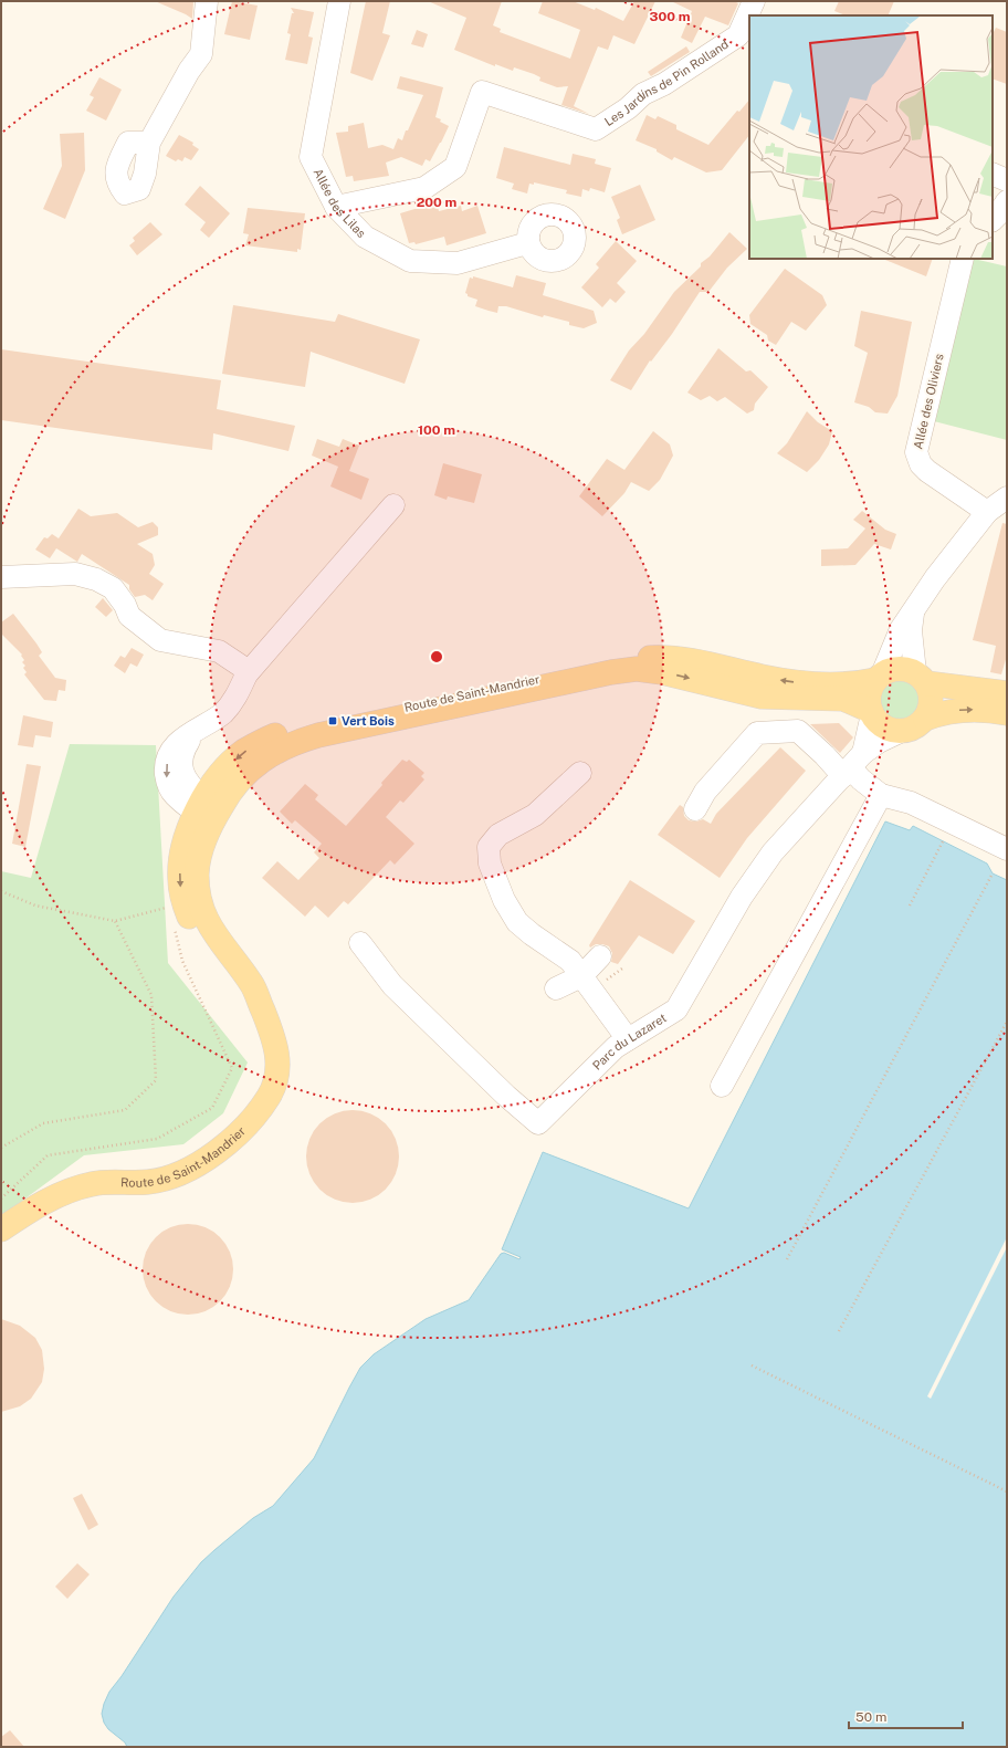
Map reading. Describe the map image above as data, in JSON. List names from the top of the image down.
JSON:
{
  "streets": {
    "main road": ["Route de Saint-Mandrier"],
    "street": [
      "Les Jardins de Pin Rolland",
      "Allée des Lilas",
      "Allée des Oliviers",
      "Parc du Lazaret"
    ]
  },
  "crossings": [
    ["Les Jardins de Pin Rolland", "Allée des Lilas"],
    ["Route de Saint-Mandrier", "Parc du Lazaret"]
  ],
  "places": {
    "transit": ["Vert Bois"]
  },
  "scale_bar": "50 m",
  "rings": ["300 m", "200 m", "100 m"]
}
